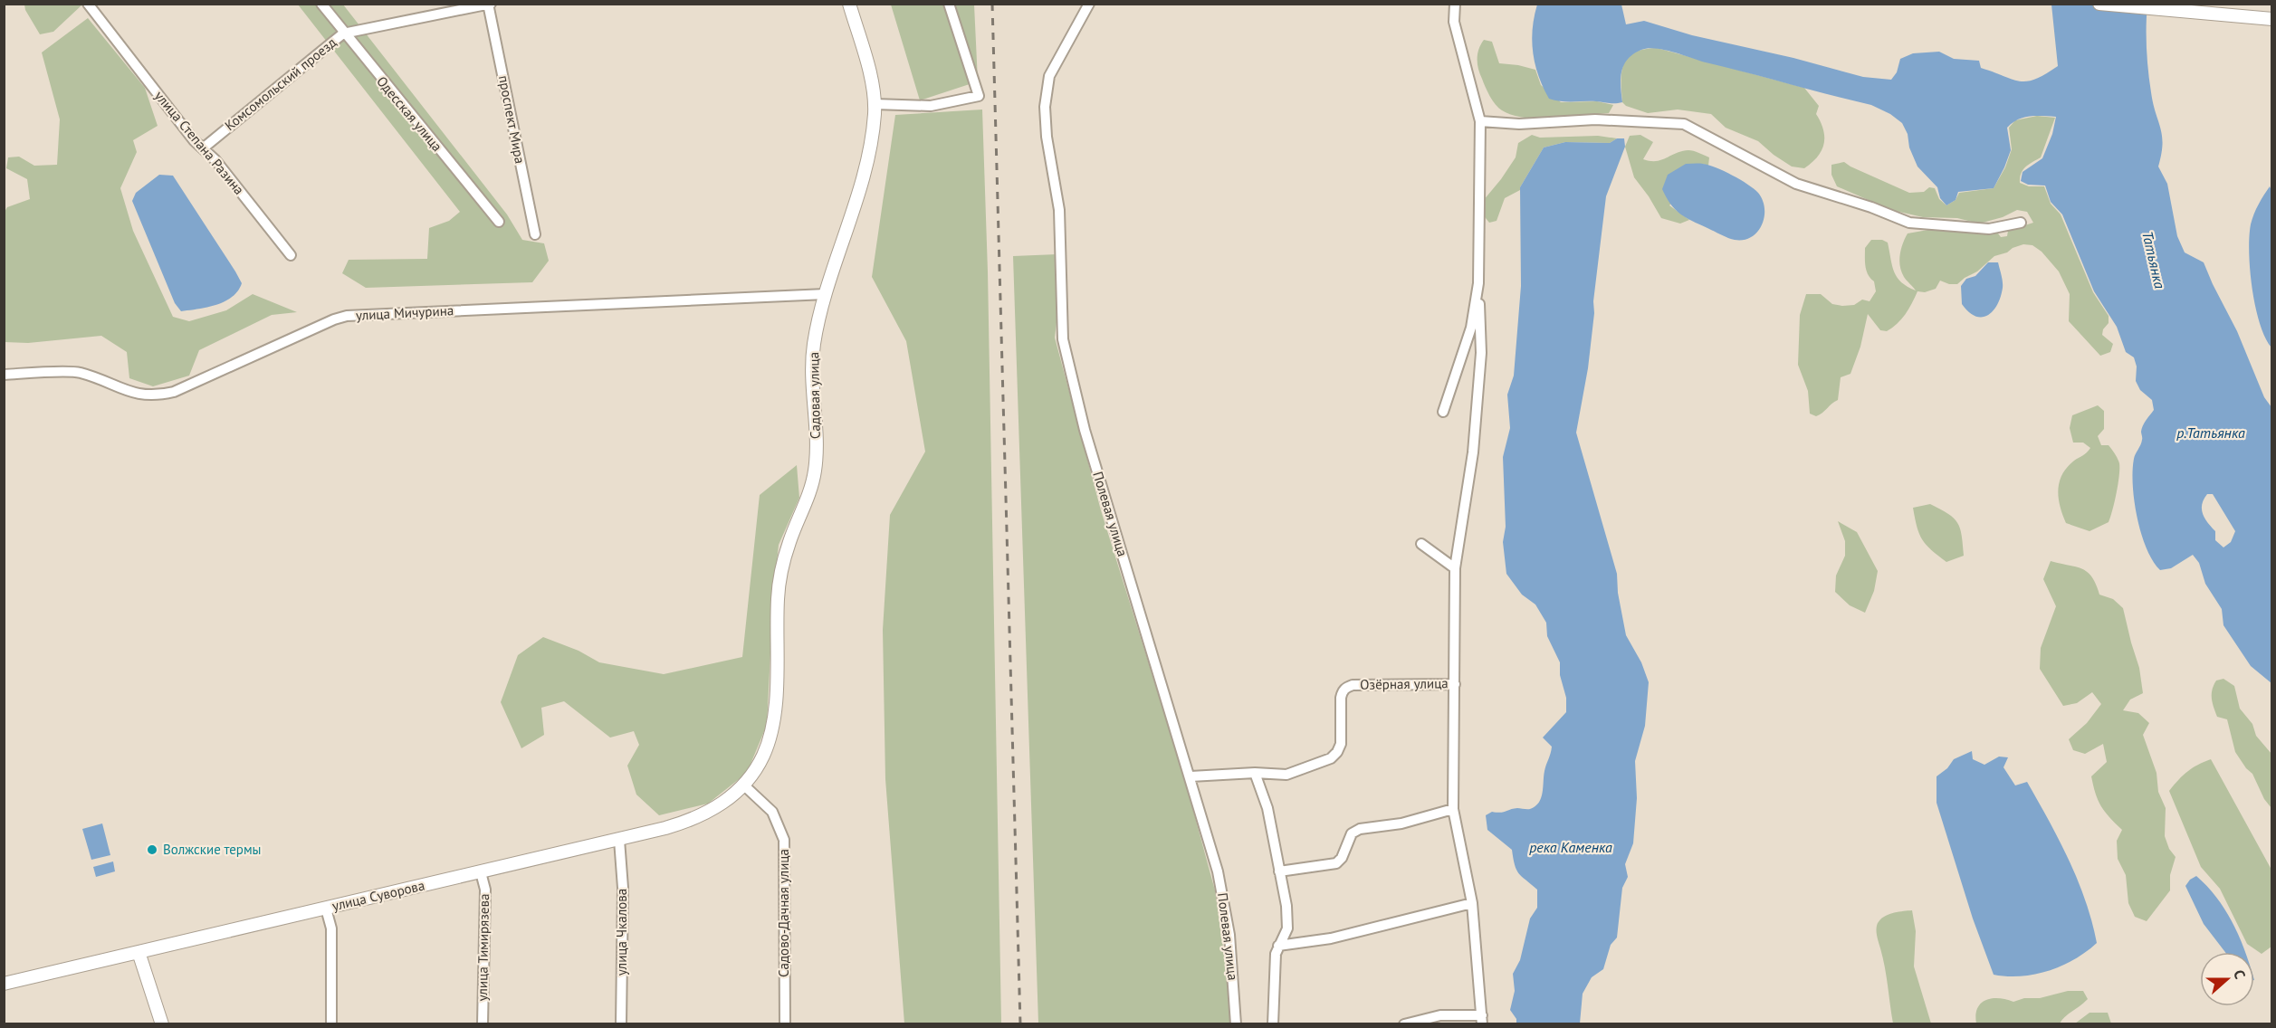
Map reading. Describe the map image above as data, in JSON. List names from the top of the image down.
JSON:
{
  "streets": {
    "main road": ["Садовая улица", "улица Суворова"],
    "street": [
      "Комсомольский проезд",
      "Одесская улица",
      "проспект Мира",
      "улица Степана Разина",
      "улица Мичурина",
      "Полевая улица",
      "Озёрная улица",
      "Садово-Дачная улица",
      "улица Чкалова",
      "улица Тимирязева"
    ]
  },
  "crossings": [
    ["Комсомольский проезд", "Одесская улица"],
    ["Комсомольский проезд", "проспект Мира"],
    ["Комсомольский проезд", "улица Степана Разина"],
    ["улица Мичурина", "Садовая улица"],
    ["Садовая улица", "улица Суворова"],
    ["Садовая улица", "Садово-Дачная улица"],
    ["улица Суворова", "Садово-Дачная улица"],
    ["улица Суворова", "улица Чкалова"],
    ["улица Суворова", "улица Тимирязева"]
  ],
  "water": ["Татьянка", "р.Татьянка", "река Каменка"],
  "places": ["Волжские термы"],
  "north": "right"
}
